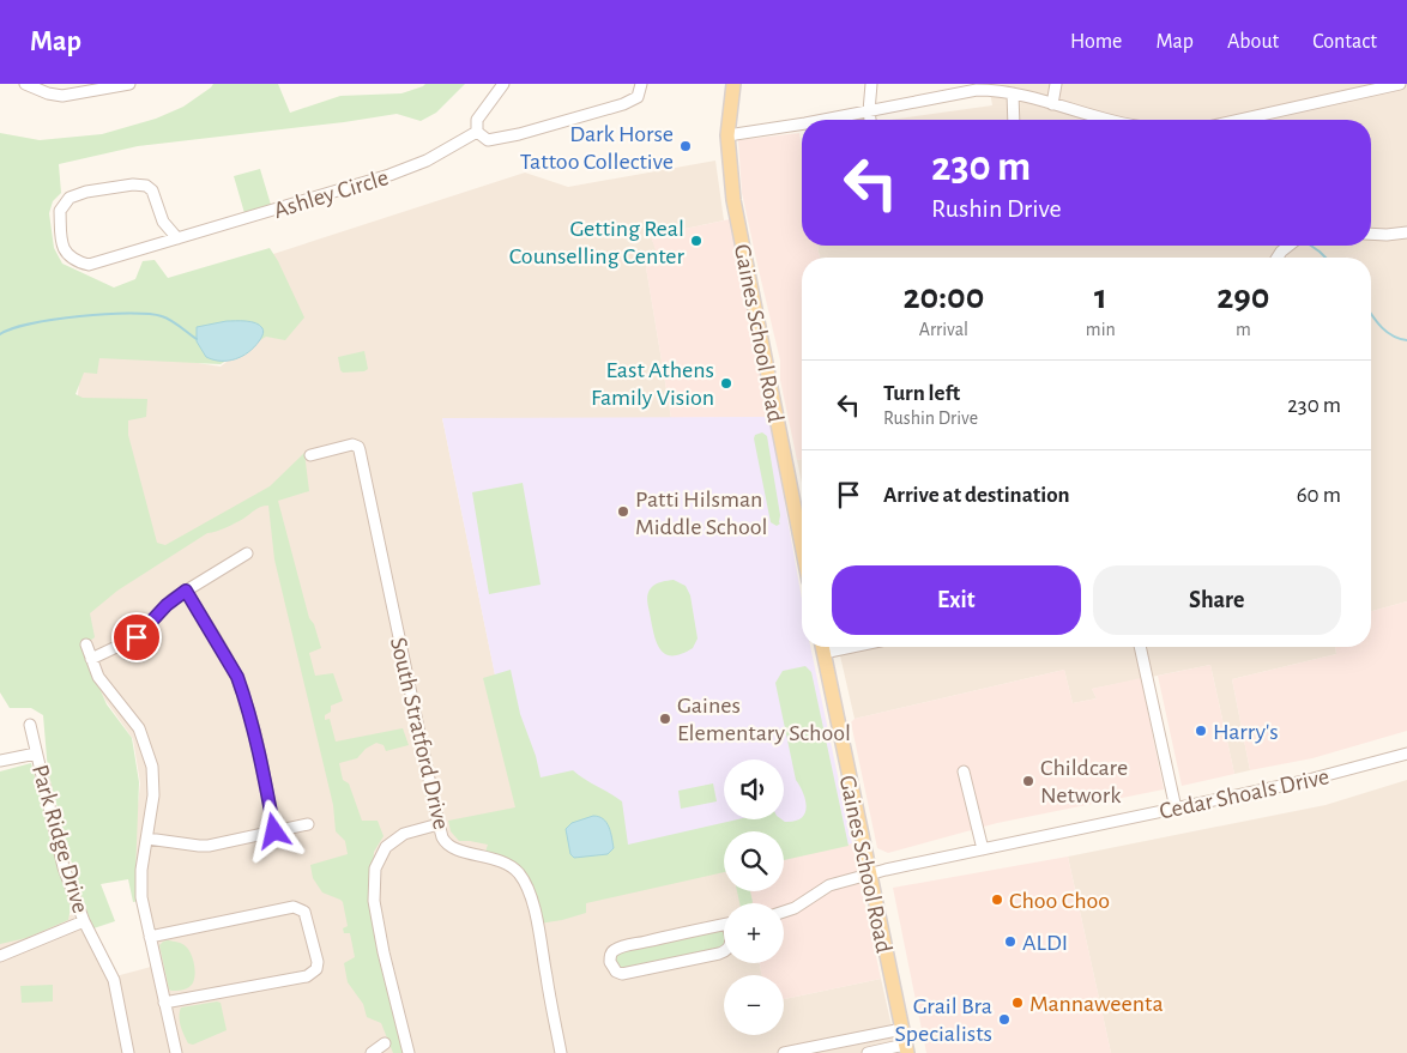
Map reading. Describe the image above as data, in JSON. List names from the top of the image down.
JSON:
{
  "streets": {
    "main road": ["Gaines School Road"],
    "street": [
      "Ashley Circle",
      "South Stratford Drive",
      "Cedar Shoals Drive",
      "Park Ridge Drive"
    ]
  },
  "crossings": [
    ["Gaines School Road", "Cedar Shoals Drive"]
  ],
  "places": [
    "Dark Horse Tattoo Collective",
    "Getting Real Counselling Center",
    "East Athens Family Vision",
    "Patti Hilsman Middle School",
    "Gaines Elementary School",
    "Harry's",
    "Childcare Network",
    "Choo Choo",
    "ALDI",
    "Mannaweenta",
    "Grail Bra Specialists"
  ],
  "page": {
    "header": "Map",
    "nav": [
      "Home",
      "Map",
      "About",
      "Contact"
    ],
    "turn": ["230 m", "Rushin Drive"],
    "eta": [
      "20:00",
      "Arrival",
      "1",
      "min",
      "290",
      "m"
    ],
    "list": [
      {
        "name": "Turn left",
        "note": "Rushin Drive",
        "value": "230 m"
      },
      {
        "name": "Arrive at destination",
        "value": "60 m"
      }
    ],
    "buttons": ["Exit", "Share"],
    "map_buttons": ["+", "−"]
  }
}
